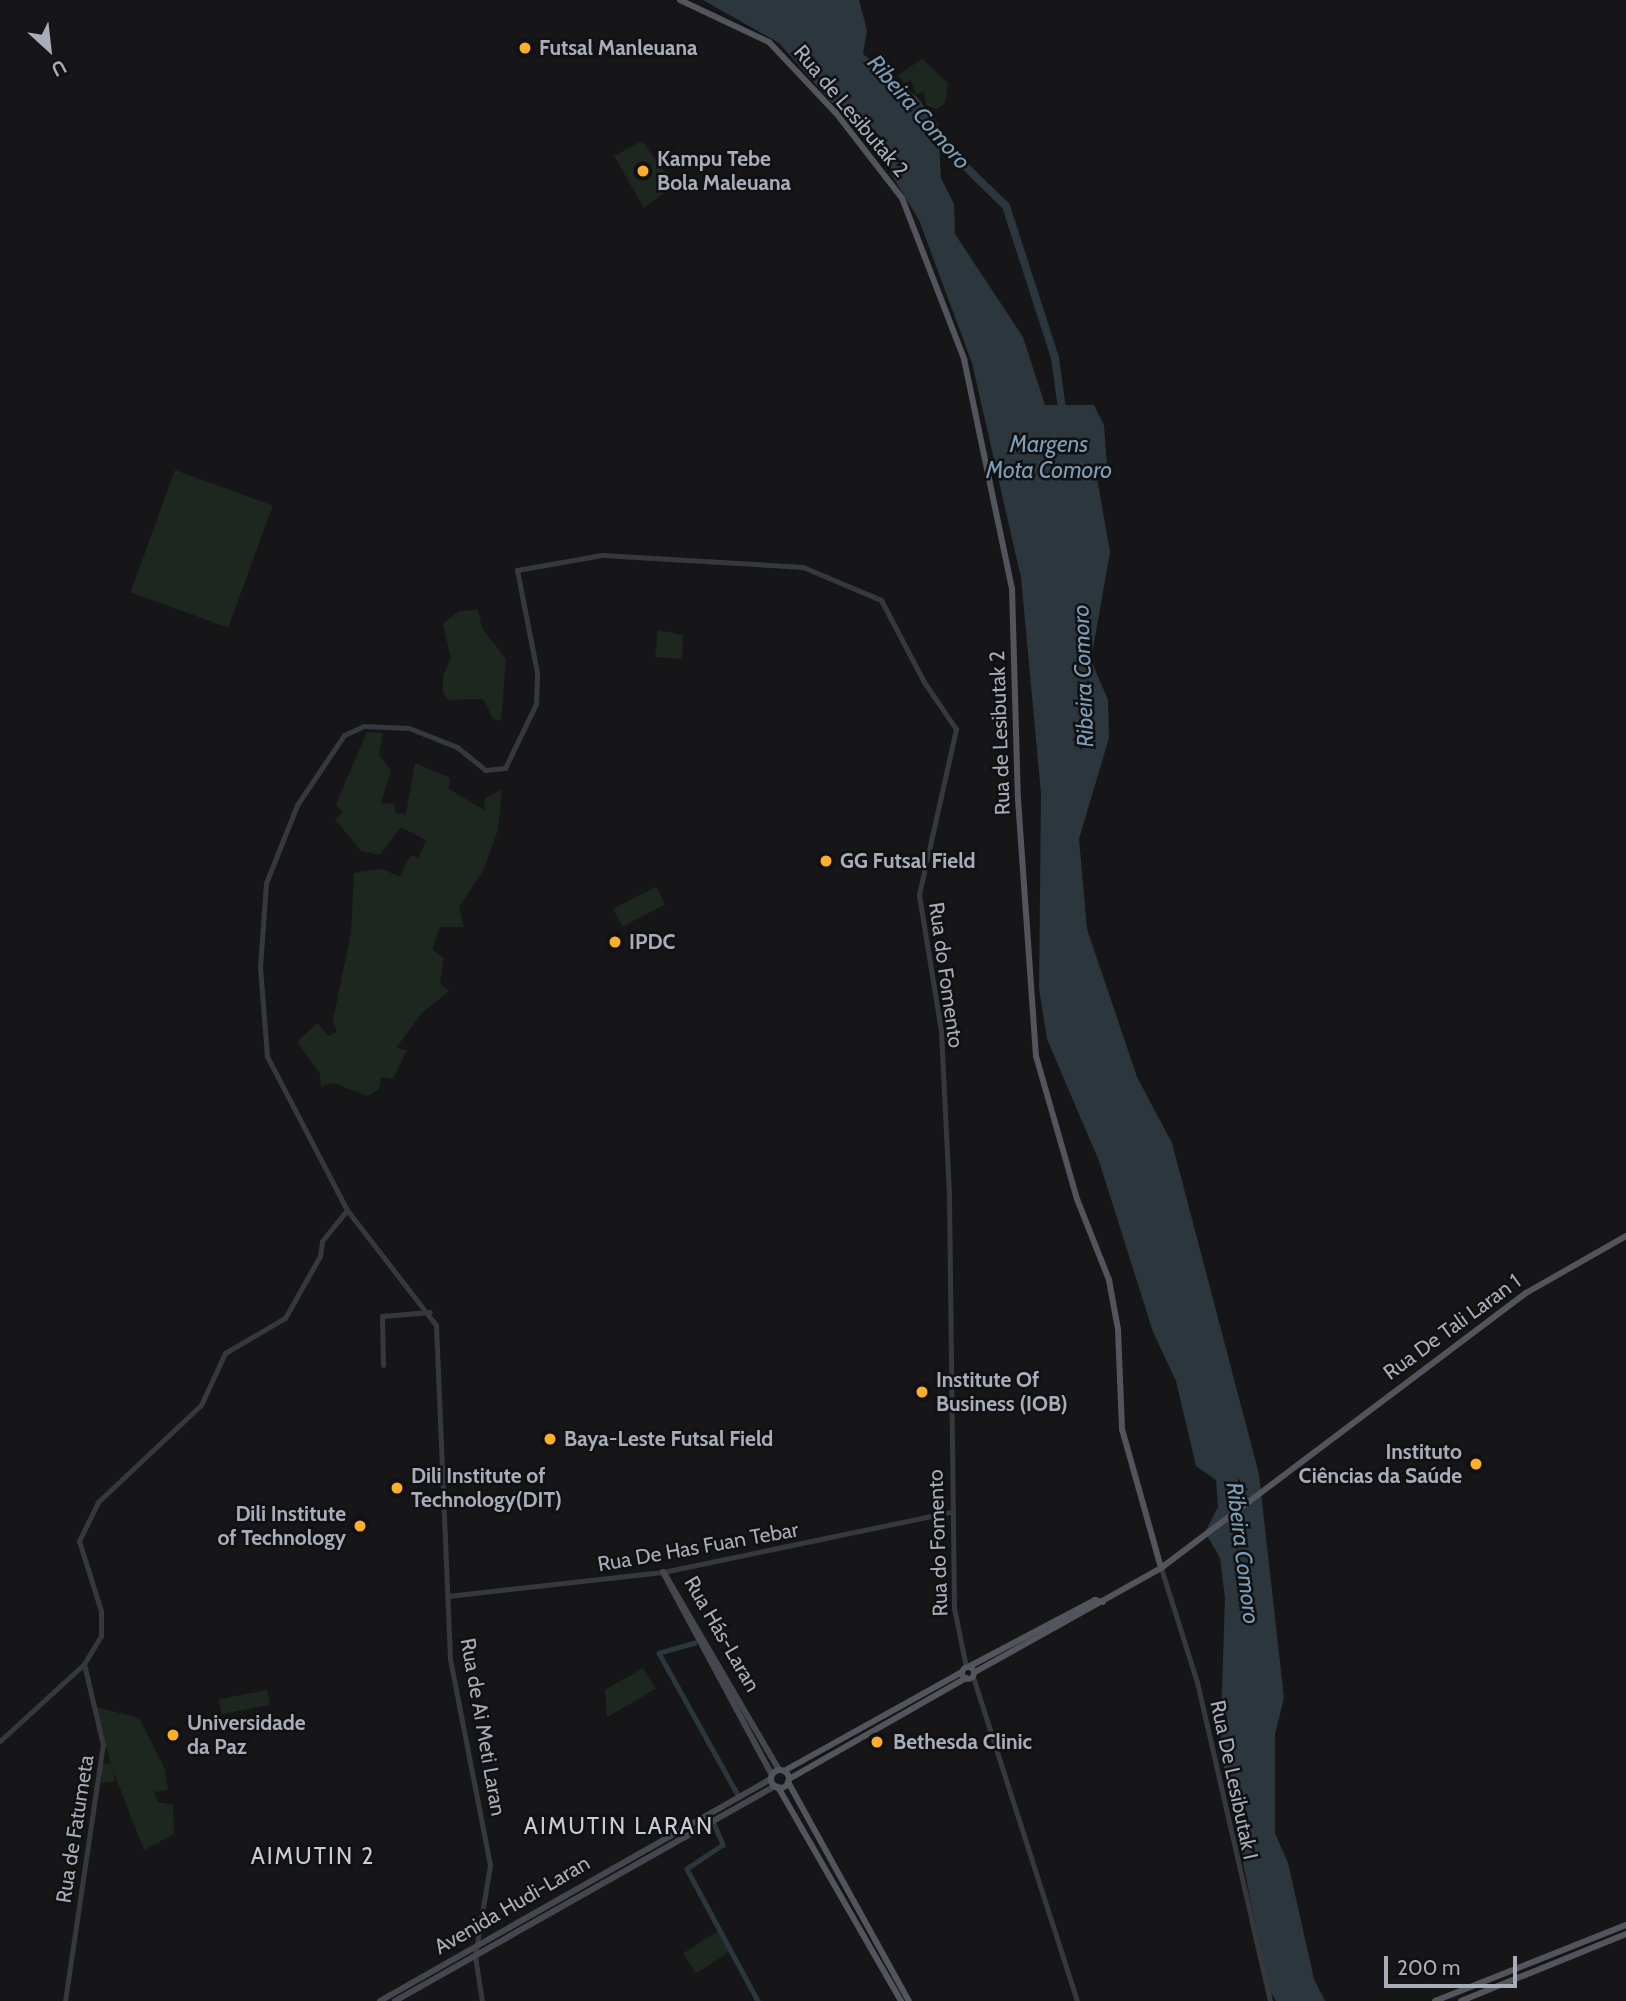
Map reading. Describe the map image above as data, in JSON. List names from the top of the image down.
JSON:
{
  "streets": {
    "main road": [
      "Rua de Lesibutak 2",
      "Rua De Tali Laran 1",
      "Rua Hás-Laran",
      "Avenida Hudi-Laran"
    ],
    "street": [
      "Rua do Fomento",
      "Rua De Has Fuan Tebar",
      "Rua de Ai Meti Laran",
      "Rua De Lesibutak I",
      "Rua de Fatumeta"
    ]
  },
  "crossings": [
    ["Rua de Lesibutak 2", "Rua De Tali Laran 1"],
    ["Rua de Lesibutak 2", "Rua De Lesibutak I"],
    ["Rua do Fomento", "Rua De Tali Laran 1"],
    ["Rua do Fomento", "Rua De Has Fuan Tebar"],
    ["Rua do Fomento", "Rua de Ai Meti Laran"],
    ["Rua De Tali Laran 1", "Rua De Lesibutak I"],
    ["Rua De Has Fuan Tebar", "Rua Hás-Laran"],
    ["Rua De Has Fuan Tebar", "Rua de Ai Meti Laran"],
    ["Rua Hás-Laran", "Avenida Hudi-Laran"],
    ["Rua de Ai Meti Laran", "Avenida Hudi-Laran"]
  ],
  "districts": ["AIMUTIN LARAN", "AIMUTIN 2"],
  "water": ["Ribeira Comoro", "Margens Mota Comoro"],
  "places": [
    "Futsal Manleuana",
    "Kampu Tebe Bola Maleuana",
    "GG Futsal Field",
    "IPDC",
    "Institute Of Business (IOB)",
    "Baya-Leste Futsal Field",
    "Instituto Ciências da Saúde",
    "Dili Institute of Technology(DIT)",
    "Dili Institute of Technology",
    "Universidade da Paz",
    "Bethesda Clinic"
  ],
  "scale_bar": "200 m",
  "north": "bottom right"
}
